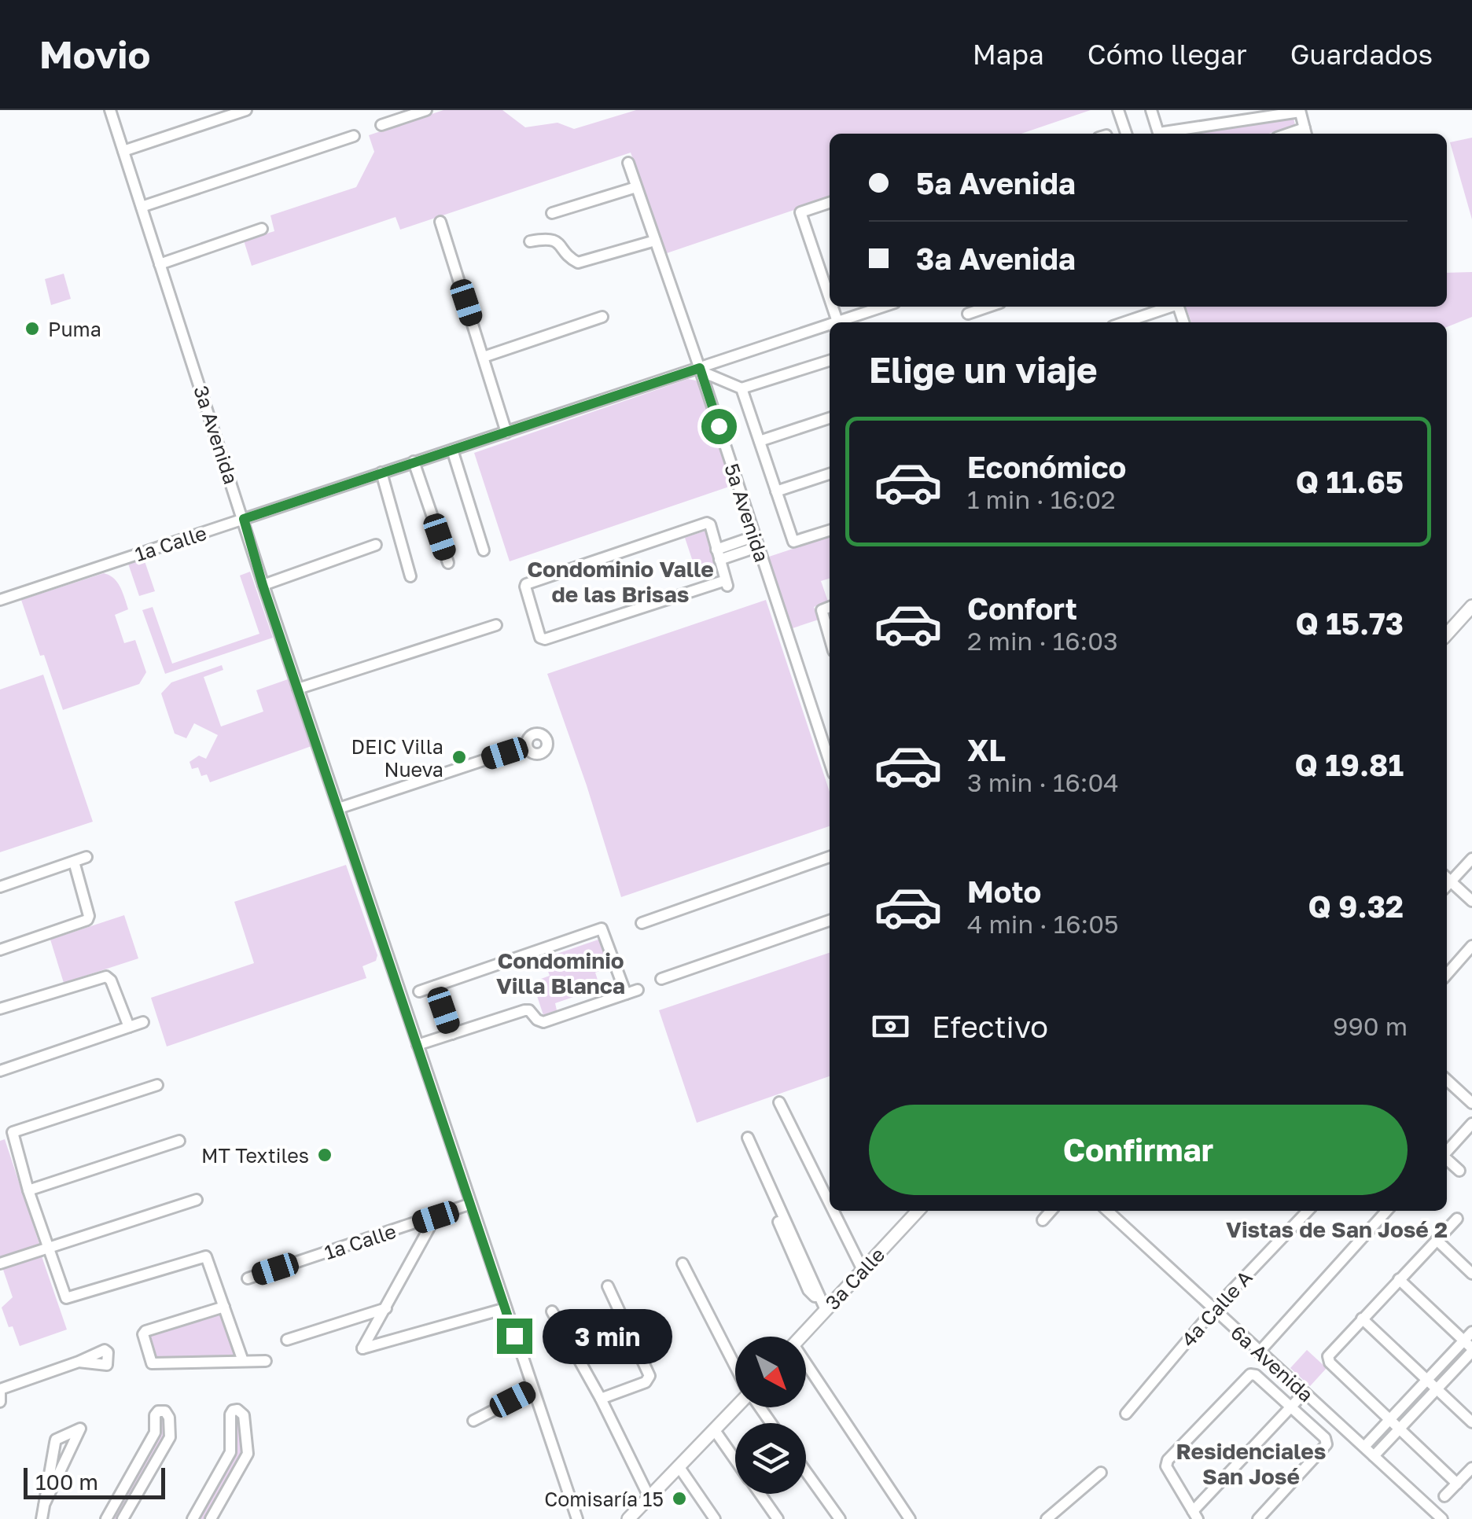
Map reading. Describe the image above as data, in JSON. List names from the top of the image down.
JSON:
{
  "streets": {
    "main road": ["3a Calle"],
    "street": [
      "3a Avenida",
      "5a Avenida",
      "1a Calle",
      "4a Calle A",
      "6a Avenida"
    ]
  },
  "crossings": [
    ["3a Avenida", "1a Calle"],
    ["5a Avenida", "1a Calle"],
    ["4a Calle A", "6a Avenida"]
  ],
  "districts": [
    "Condominio Valle de las Brisas",
    "Condominio Villa Blanca",
    "Vistas de San José 2",
    "Residenciales San José"
  ],
  "places": [
    "Puma",
    "DEIC Villa Nueva",
    "MT Textiles",
    "Comisaría 15"
  ],
  "scale_bar": "100 m",
  "north": "bottom right",
  "page": {
    "header": "Movio",
    "nav": ["Mapa", "Cómo llegar", "Guardados"],
    "banner": ["5a Avenida", "3a Avenida"],
    "heading": "Elige un viaje",
    "list": [
      {
        "name": "Económico",
        "note": "1 min · 16:02",
        "value": "Q 11.65"
      },
      {
        "name": "Confort",
        "note": "2 min · 16:03",
        "value": "Q 15.73"
      },
      {
        "name": "XL",
        "note": "3 min · 16:04",
        "value": "Q 19.81"
      },
      {
        "name": "Moto",
        "note": "4 min · 16:05",
        "value": "Q 9.32"
      }
    ],
    "pay": ["Efectivo", "990 m"],
    "buttons": "Confirmar",
    "bubble": "3 min",
    "scale": "100 m"
  }
}
